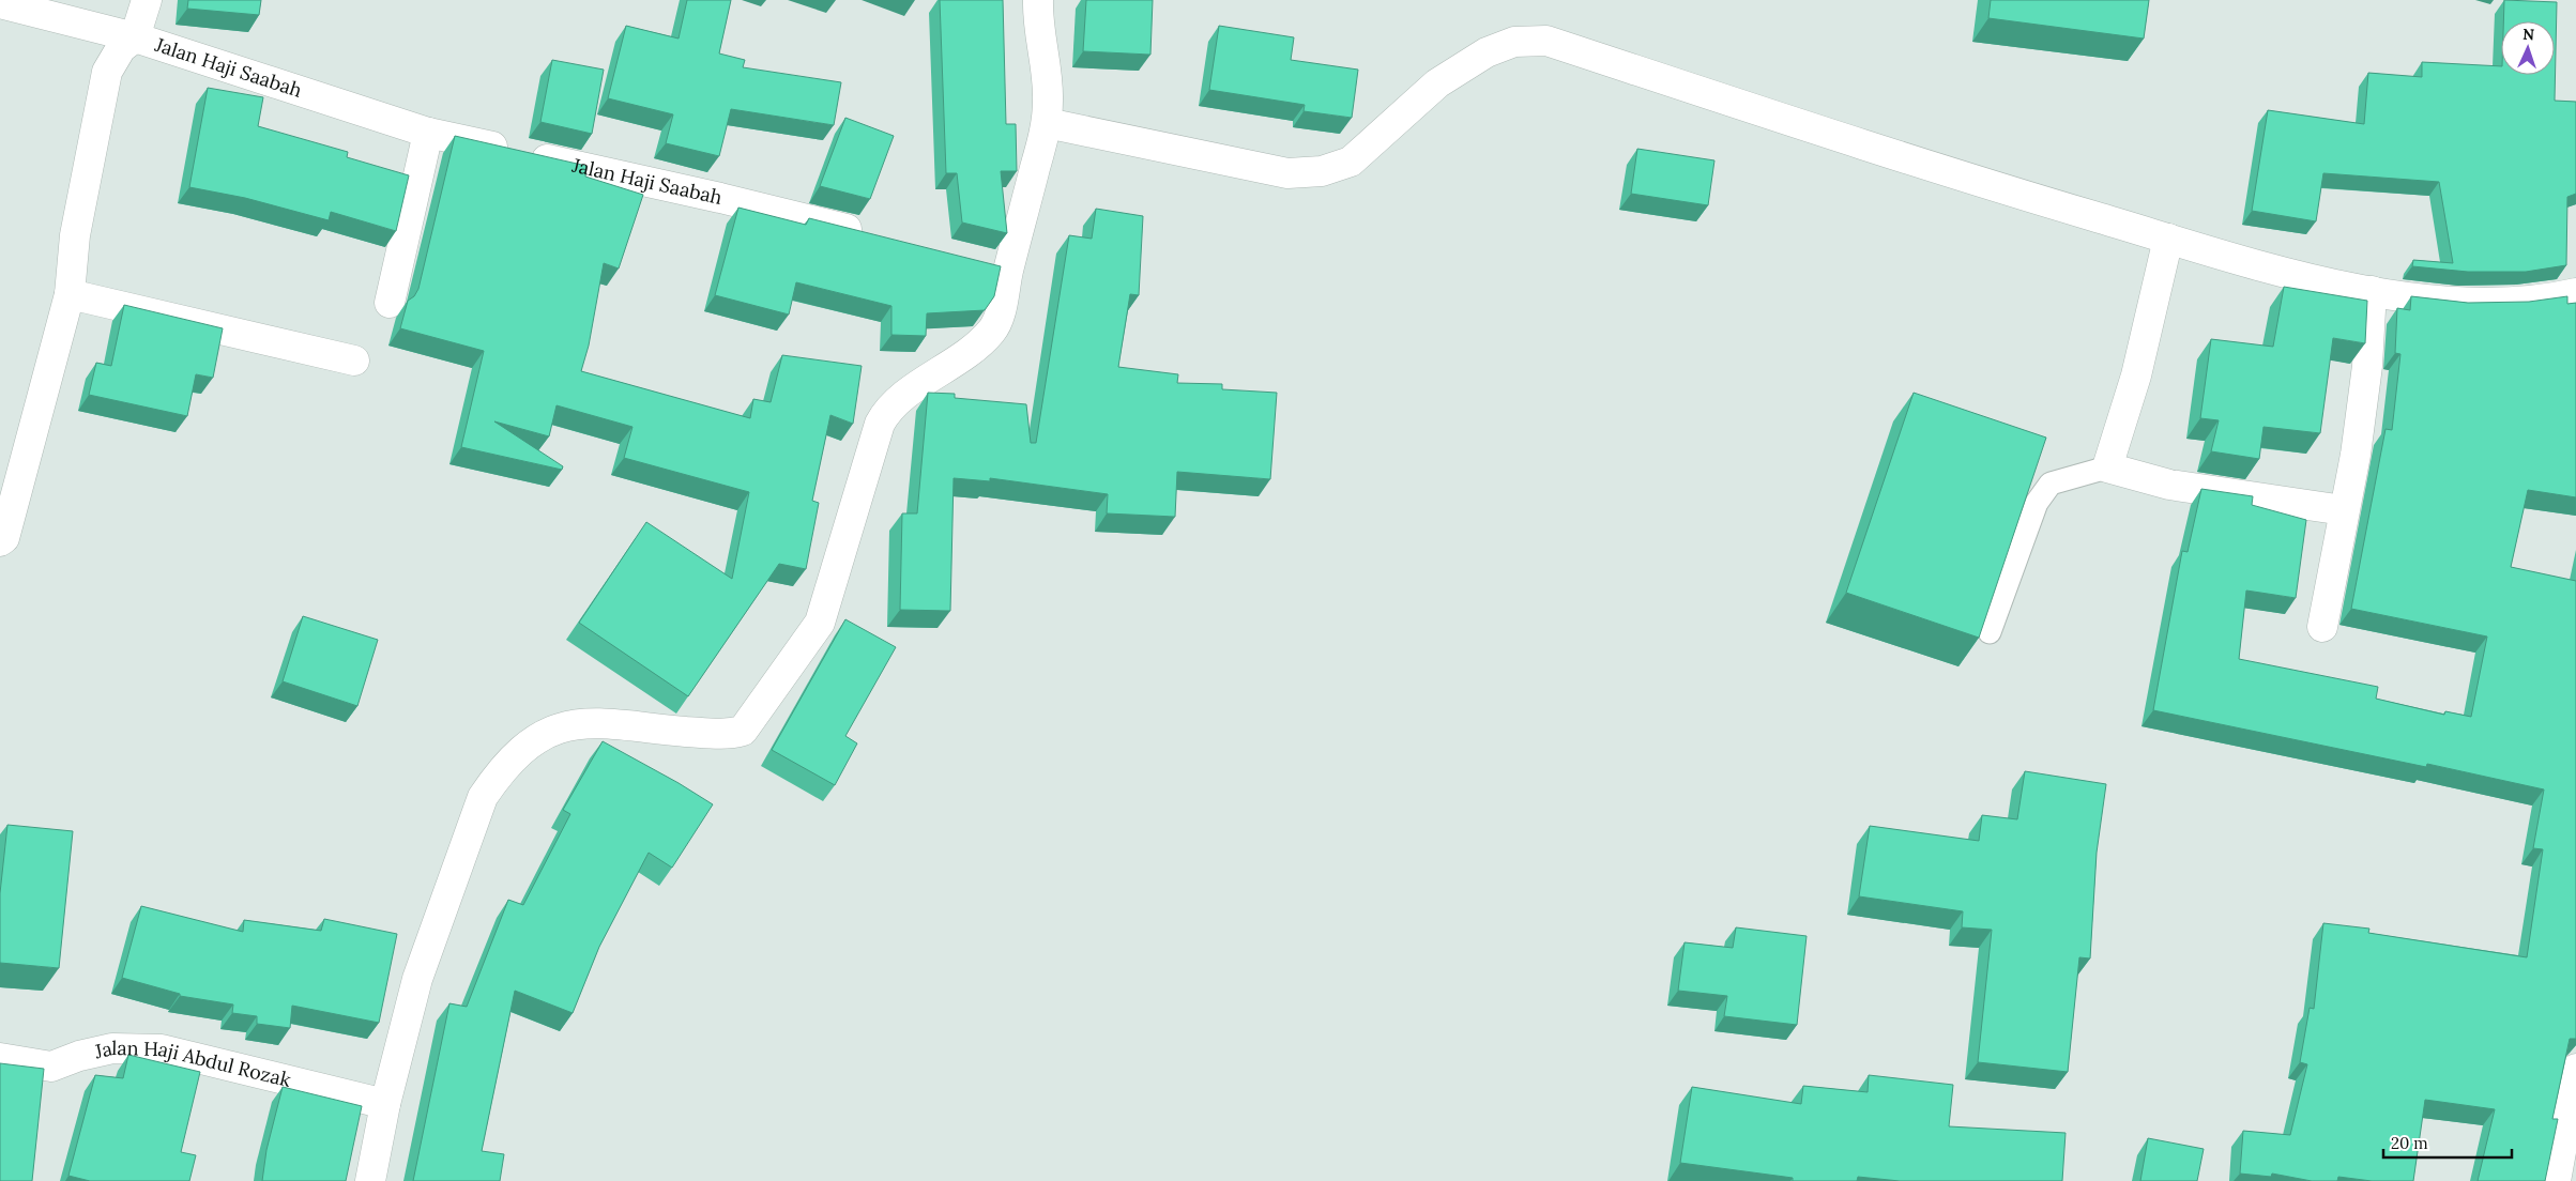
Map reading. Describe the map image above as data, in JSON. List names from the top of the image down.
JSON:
{
  "streets": {
    "street": ["Jalan Haji Saabah", "Jalan Haji Abdul Rozak"]
  },
  "scale_bar": "20 m",
  "north": "top"
}
